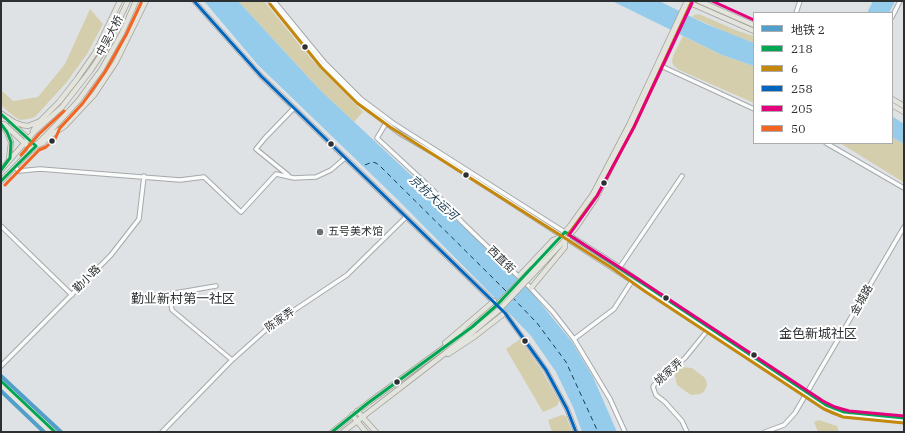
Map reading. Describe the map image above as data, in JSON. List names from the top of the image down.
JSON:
{
  "streets": {
    "main road": ["中吴大桥"],
    "street": [
      "西直街",
      "勤小路",
      "金城路",
      "陈家弄",
      "姚家弄"
    ]
  },
  "districts": ["勤业新村第一社区", "金色新城社区"],
  "water": ["京杭大运河"],
  "places": ["五号美术馆"],
  "lines": [
    "transit line 258",
    "transit line 205",
    "transit line 6",
    "transit line 50",
    "transit line 218",
    "metro line 2"
  ],
  "legend": [
    "地铁 2",
    "218",
    "6",
    "258",
    "205",
    "50"
  ]
}
